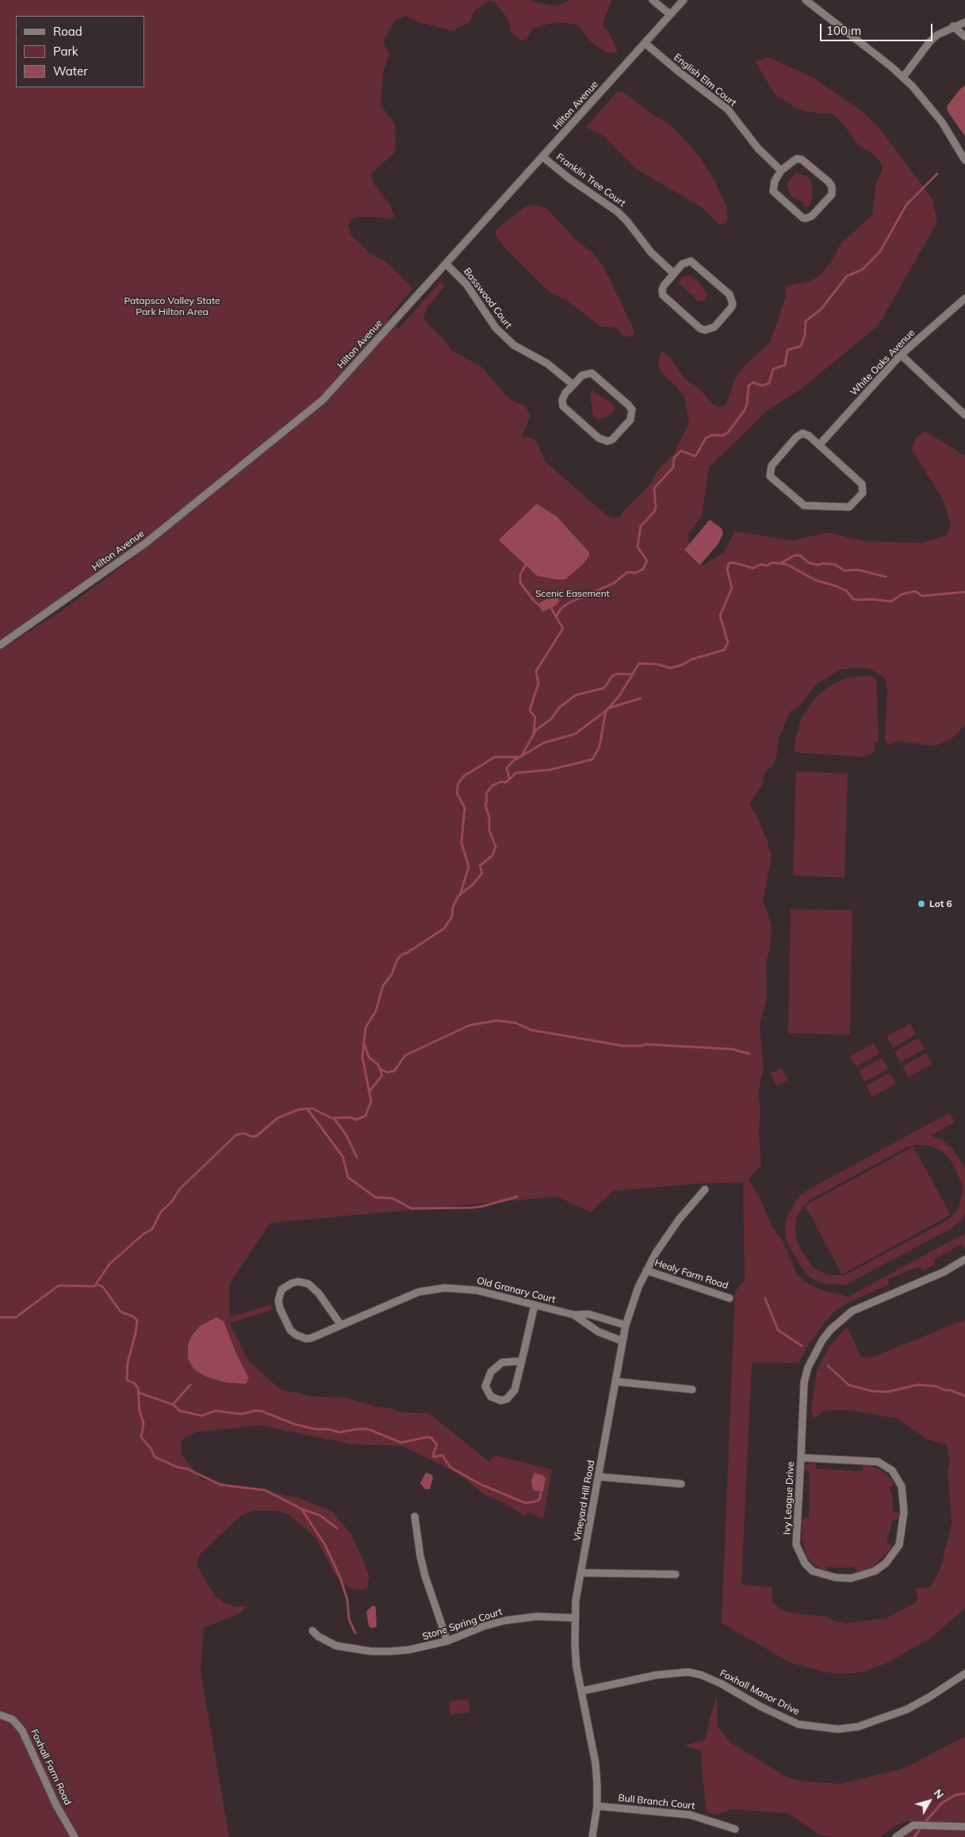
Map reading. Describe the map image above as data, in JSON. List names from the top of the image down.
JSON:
{
  "streets": {
    "street": [
      "English Elm Court",
      "Hilton Avenue",
      "Franklin Tree Court",
      "Basswood Court",
      "White Oaks Avenue",
      "Healy Farm Road",
      "Old Granary Court",
      "Ivy League Drive",
      "Vineyard Hill Road",
      "Stone Spring Court",
      "Foxhall Manor Drive",
      "Foxhall Farm Road",
      "Bull Branch Court"
    ]
  },
  "crossings": [
    ["English Elm Court", "Hilton Avenue"],
    ["Hilton Avenue", "Franklin Tree Court"],
    ["Hilton Avenue", "Basswood Court"],
    ["Healy Farm Road", "Vineyard Hill Road"],
    ["Old Granary Court", "Vineyard Hill Road"],
    ["Vineyard Hill Road", "Stone Spring Court"],
    ["Vineyard Hill Road", "Foxhall Manor Drive"],
    ["Vineyard Hill Road", "Bull Branch Court"]
  ],
  "parks": ["Patapsco Valley State Park Hilton Area", "Scenic Easement"],
  "places": ["Lot 6"],
  "legend": ["Road", "Park", "Water"],
  "scale_bar": "100 m",
  "north": "top right"
}
